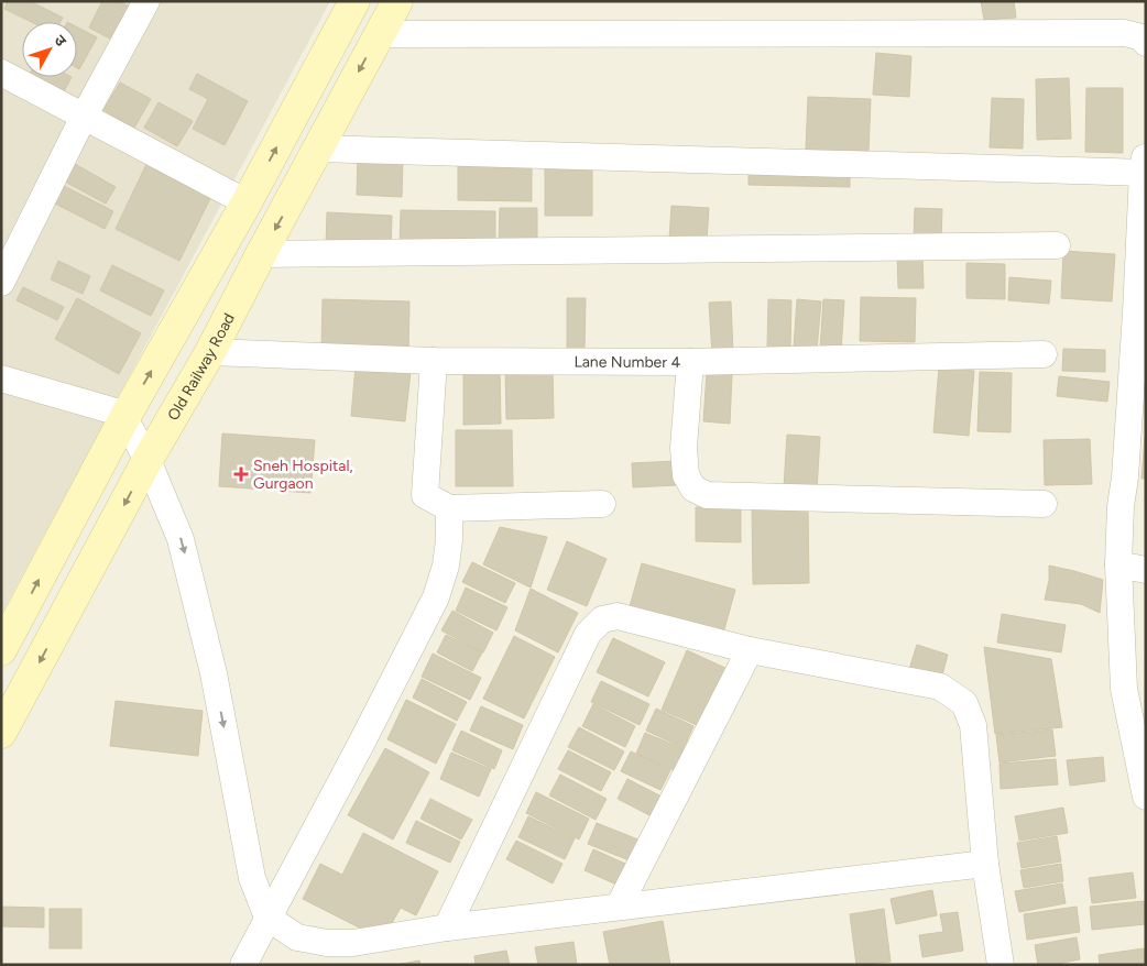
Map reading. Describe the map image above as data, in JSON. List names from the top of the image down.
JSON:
{
  "streets": {
    "main road": ["Old Railway Road"],
    "street": ["Lane Number 4"]
  },
  "crossings": [
    ["Lane Number 4", "Old Railway Road"]
  ],
  "places": {
    "health": ["Sneh Hospital, Gurgaon"]
  },
  "north": "top right"
}
